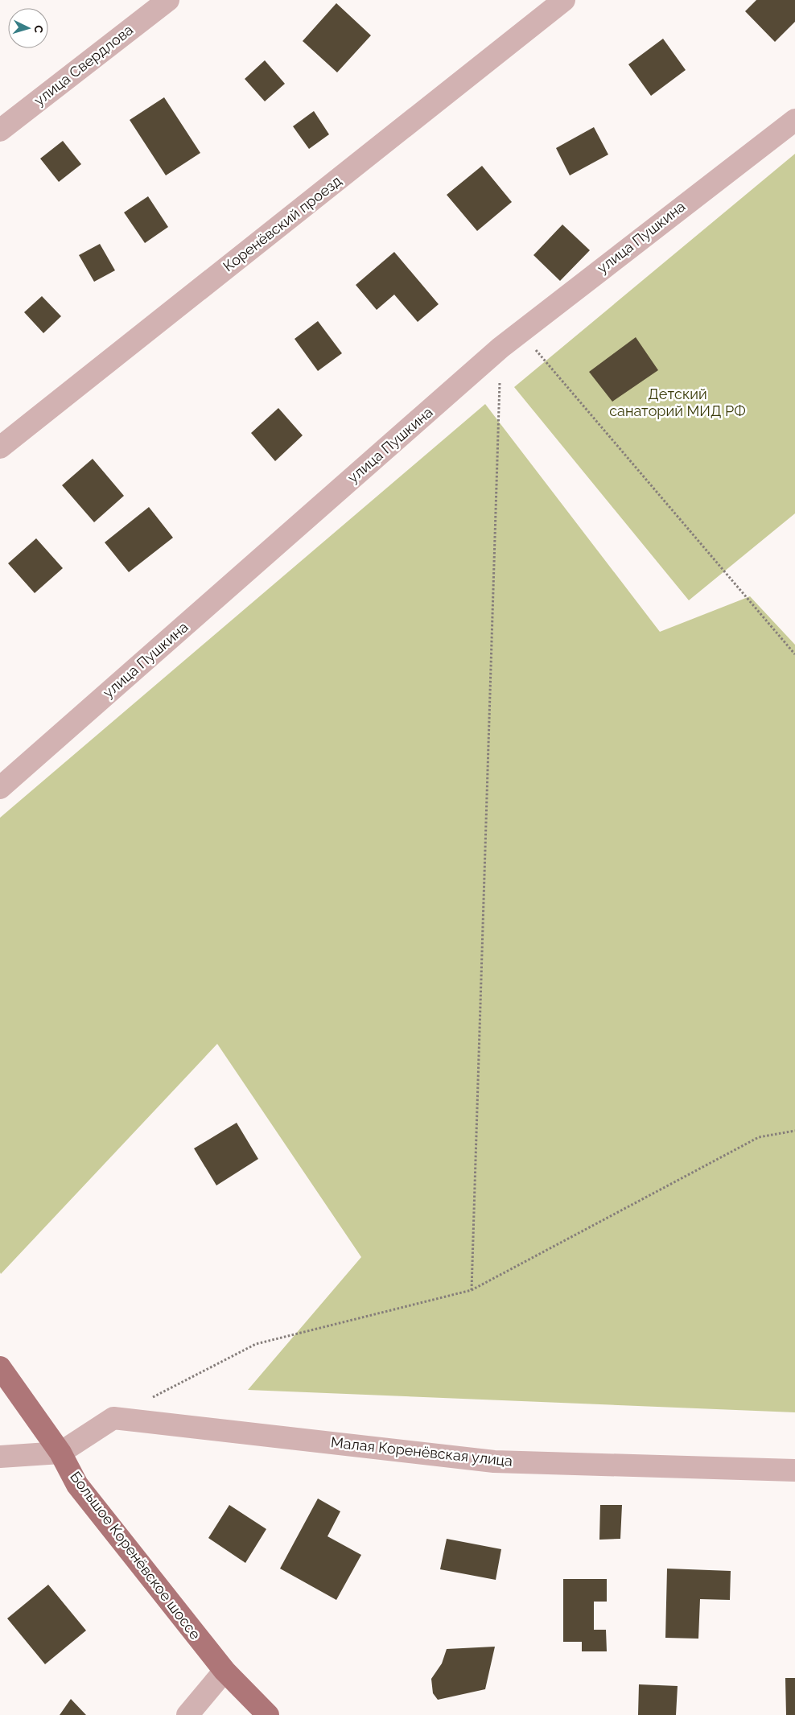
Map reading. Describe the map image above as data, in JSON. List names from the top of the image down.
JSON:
{
  "streets": {
    "main road": ["Большое Коренёвское шоссе"],
    "street": [
      "улица Свердлова",
      "Коренёвский проезд",
      "улица Пушкина",
      "Малая Коренёвская улица"
    ]
  },
  "crossings": [
    ["Малая Коренёвская улица", "Большое Коренёвское шоссе"]
  ],
  "parks": ["Детский санаторий МИД РФ"],
  "north": "right"
}
